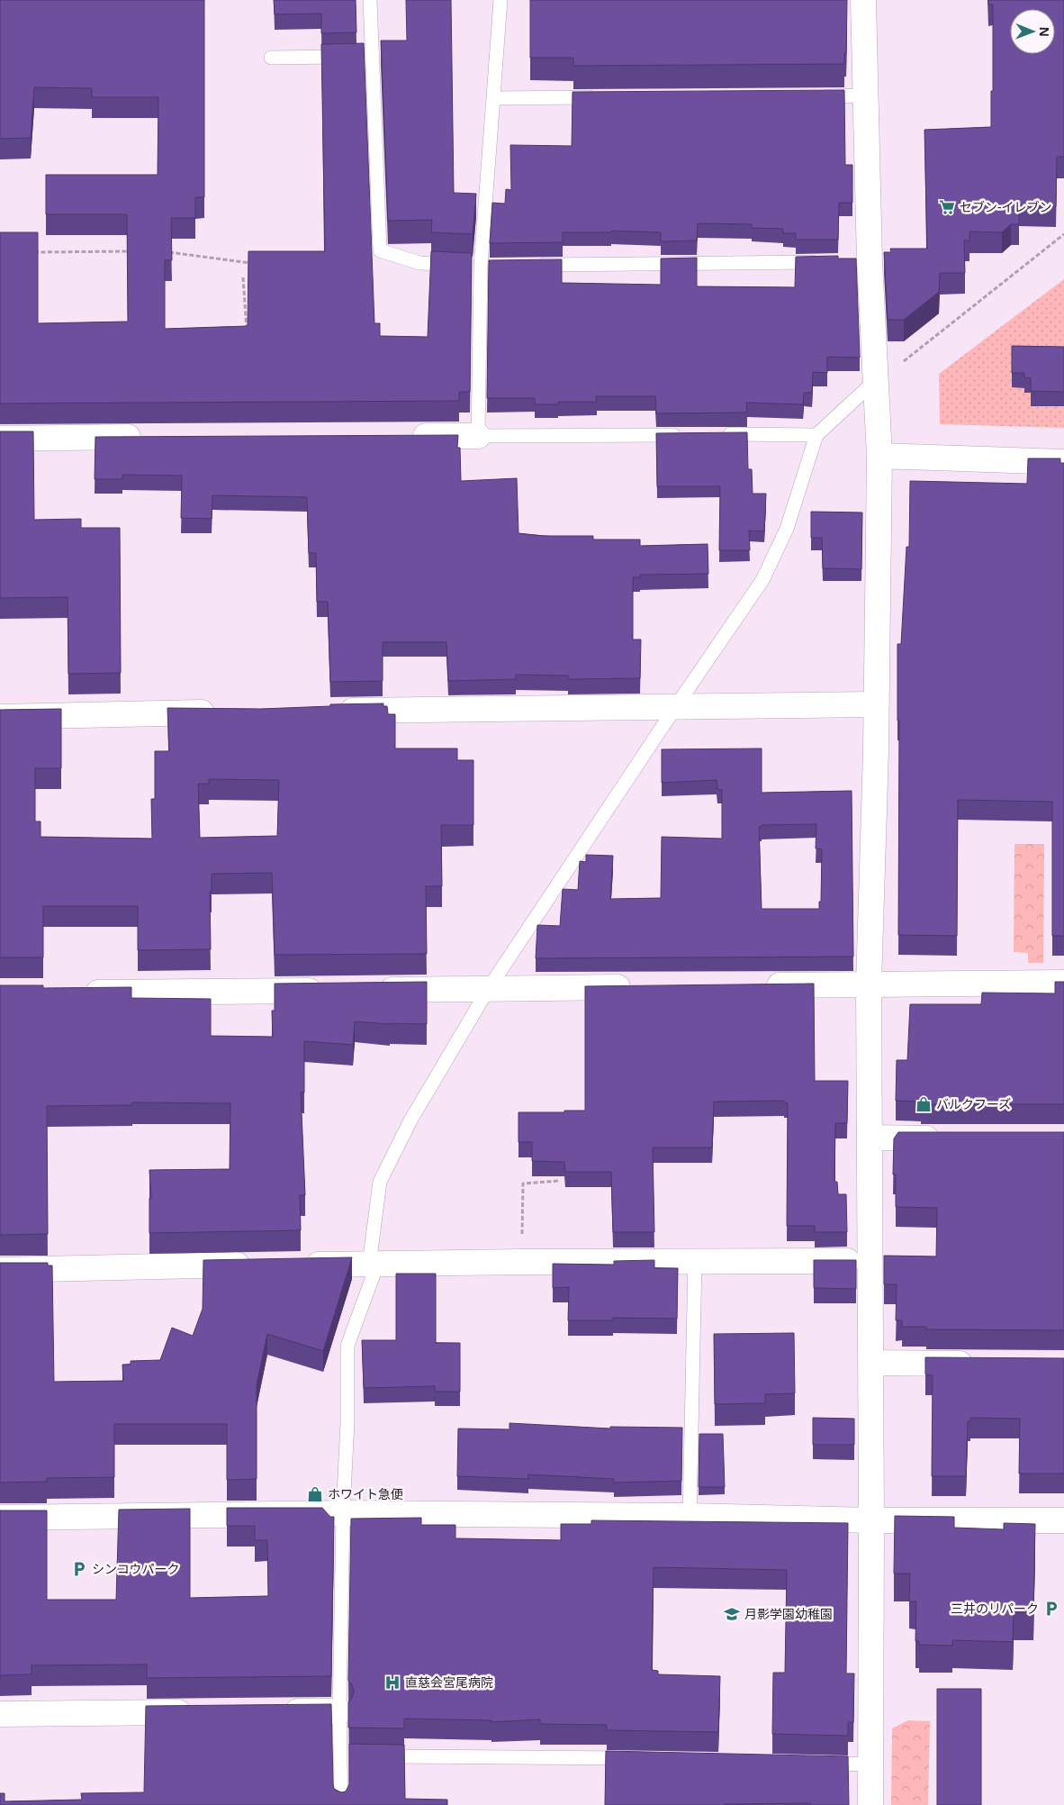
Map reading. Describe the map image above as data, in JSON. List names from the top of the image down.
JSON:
{
  "places": {
    "supermarket": ["セブン-イレブン"],
    "shop": ["バルクフーズ", "ホワイト急便"],
    "parking": ["シンコウパーク", "三井のリパーク"],
    "school or university": ["月影学園幼稚園"],
    "hospital": ["直慈会宮尾病院"]
  },
  "north": "right"
}
